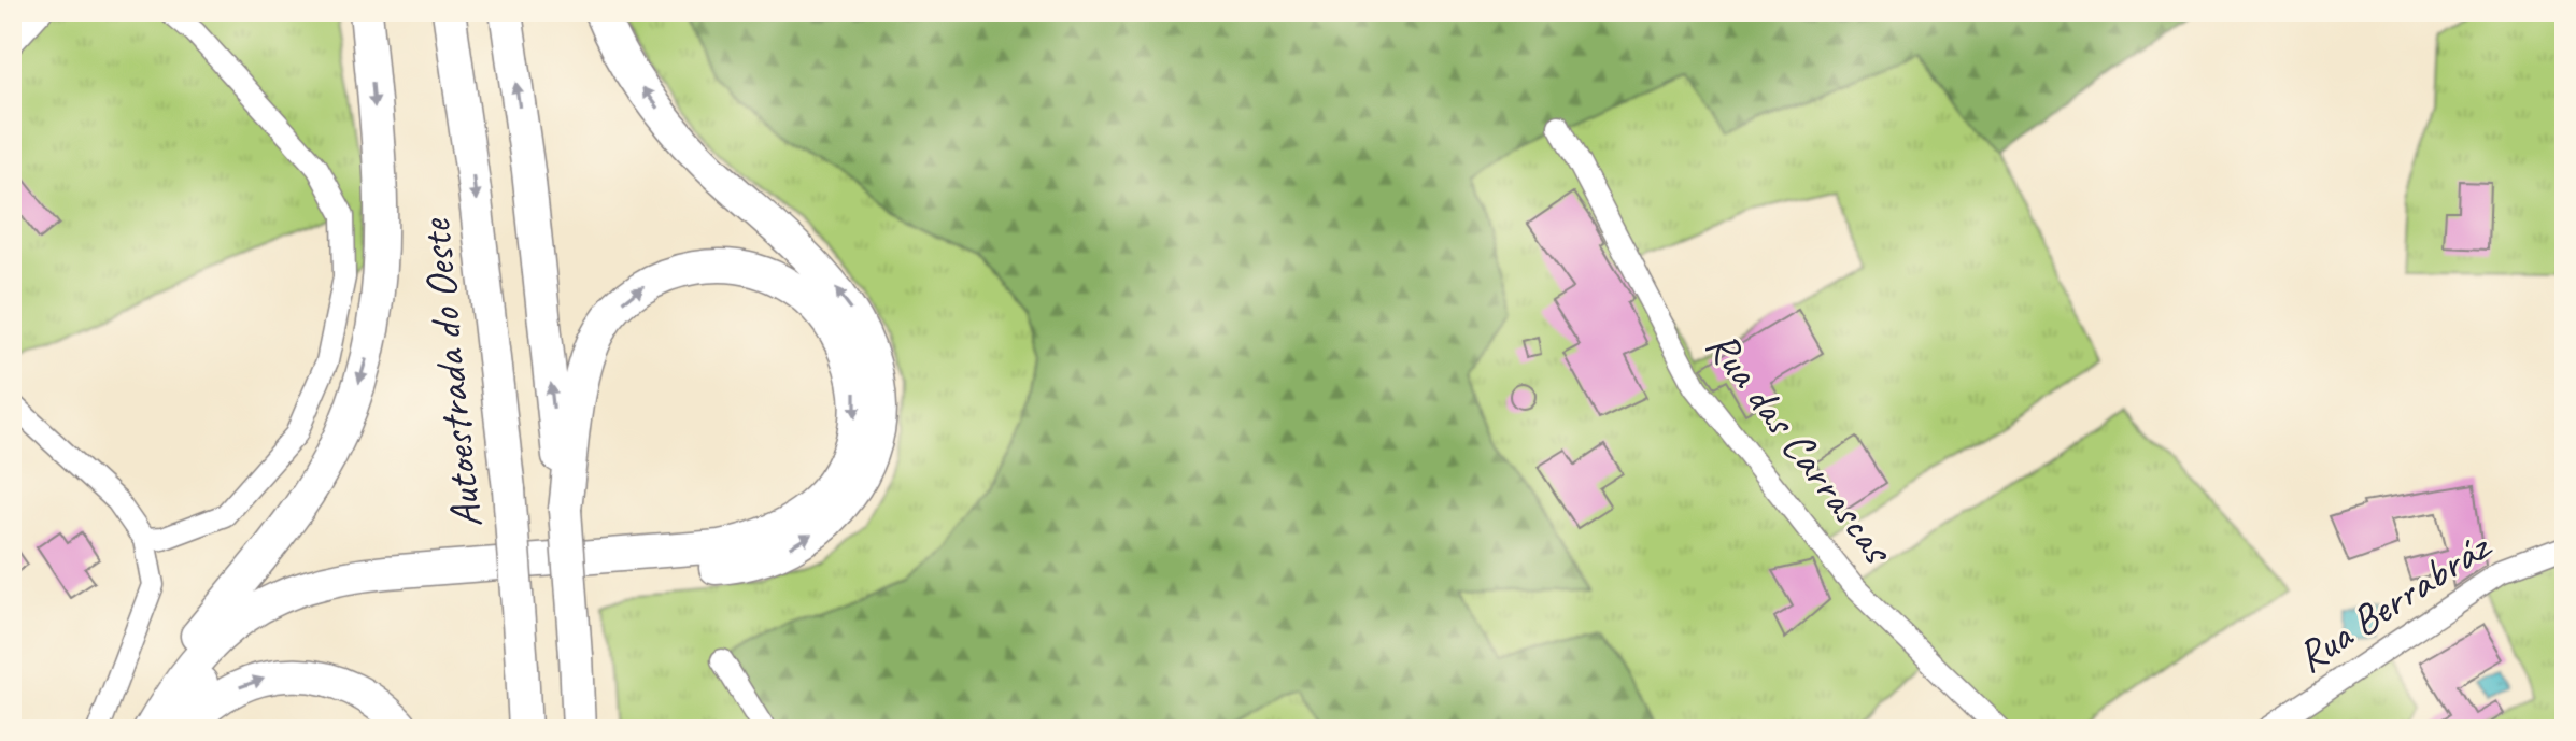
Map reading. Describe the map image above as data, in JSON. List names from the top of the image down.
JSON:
{
  "streets": {
    "highway": ["Autoestrada do Oeste"],
    "street": ["Rua das Carrascas", "Rua Berrabráz"]
  }
}
